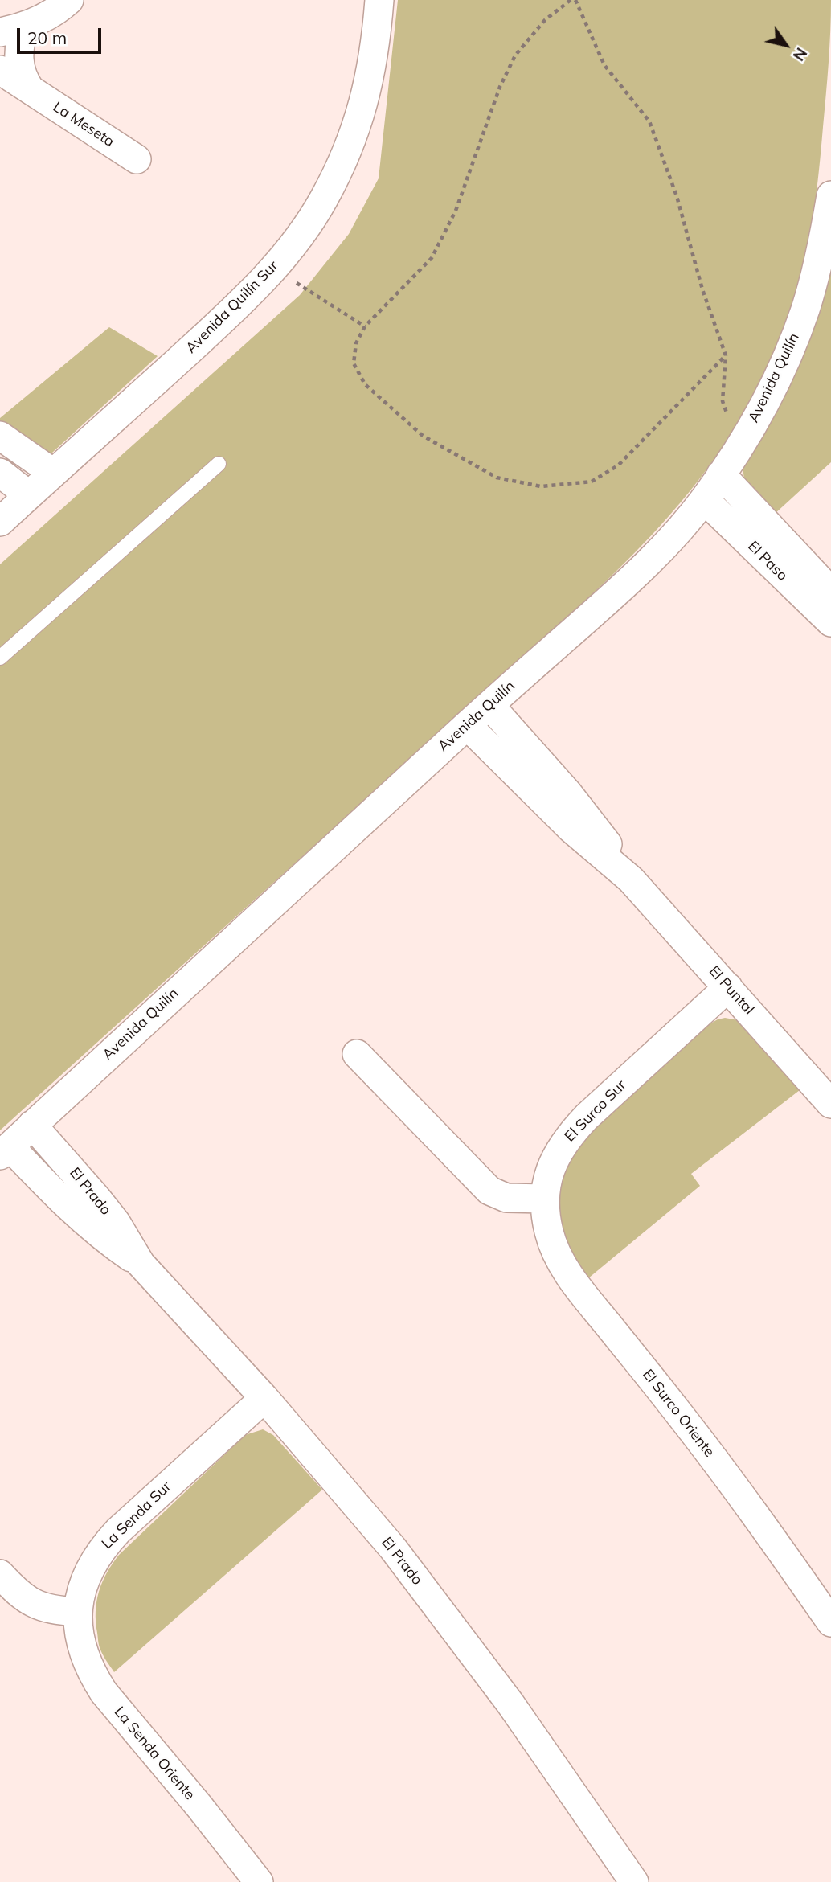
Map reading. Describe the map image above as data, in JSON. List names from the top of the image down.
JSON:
{
  "streets": {
    "street": [
      "La Meseta",
      "Avenida Quilín Sur",
      "Avenida Quilín",
      "El Paso",
      "El Puntal",
      "El Surco Sur",
      "El Prado",
      "El Surco Oriente",
      "La Senda Sur",
      "La Senda Oriente"
    ]
  },
  "crossings": [
    ["Avenida Quilín", "El Paso"],
    ["Avenida Quilín", "El Puntal"],
    ["Avenida Quilín", "El Prado"],
    ["El Puntal", "El Surco Sur"],
    ["El Surco Sur", "El Surco Oriente"],
    ["El Prado", "La Senda Sur"],
    ["La Senda Sur", "La Senda Oriente"]
  ],
  "scale_bar": "20 m",
  "north": "bottom right"
}
